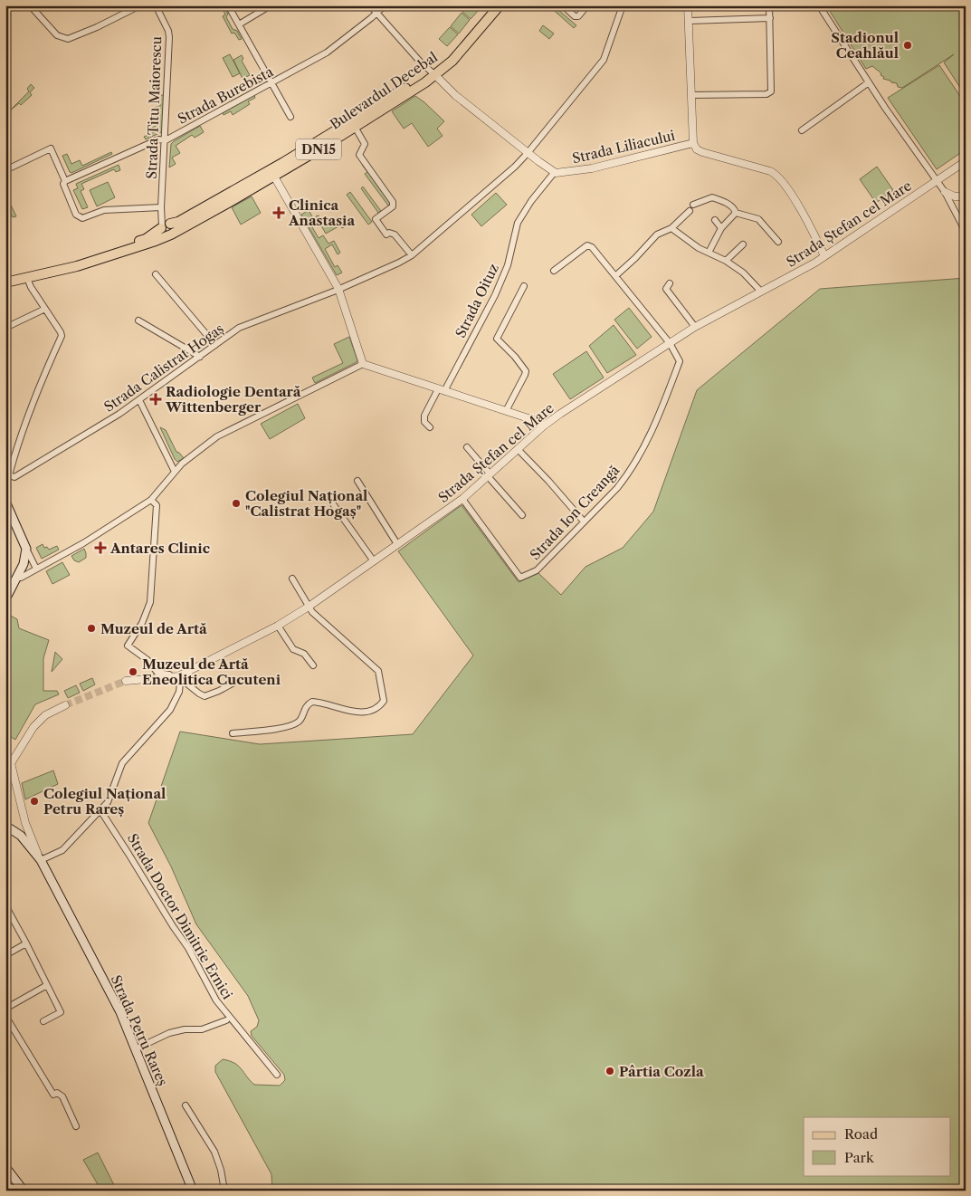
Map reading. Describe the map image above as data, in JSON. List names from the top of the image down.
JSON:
{
  "streets": {
    "main road": ["Bulevardul Decebal", "DN15", "Strada Petru Rareș"],
    "street": [
      "Strada Burebista",
      "Strada Titu Maiorescu",
      "Strada Liliacului",
      "Strada Ștefan cel Mare",
      "Strada Oituz",
      "Strada Calistrat Hogaș",
      "Strada Ion Creangă",
      "Strada Doctor Dimitrie Ernici"
    ]
  },
  "crossings": [
    ["Bulevardul Decebal", "Strada Titu Maiorescu"],
    ["Strada Burebista", "Strada Titu Maiorescu"],
    ["Strada Liliacului", "Strada Ștefan cel Mare"],
    ["Strada Liliacului", "Strada Oituz"],
    ["Strada Ștefan cel Mare", "Strada Ion Creangă"]
  ],
  "places": {
    "other": [
      "Stadionul Ceahlăul",
      "Colegiul Național \"Calistrat Hogaș\"",
      "Muzeul de Artă",
      "Muzeul de Artă Eneolitica Cucuteni",
      "Colegiul Național Petru Rareș",
      "Pârtia Cozla"
    ],
    "health": ["Clinica Anastasia", "Radiologie Dentară Wittenberger", "Antares Clinic"]
  },
  "legend": ["Road", "Park"]
}
